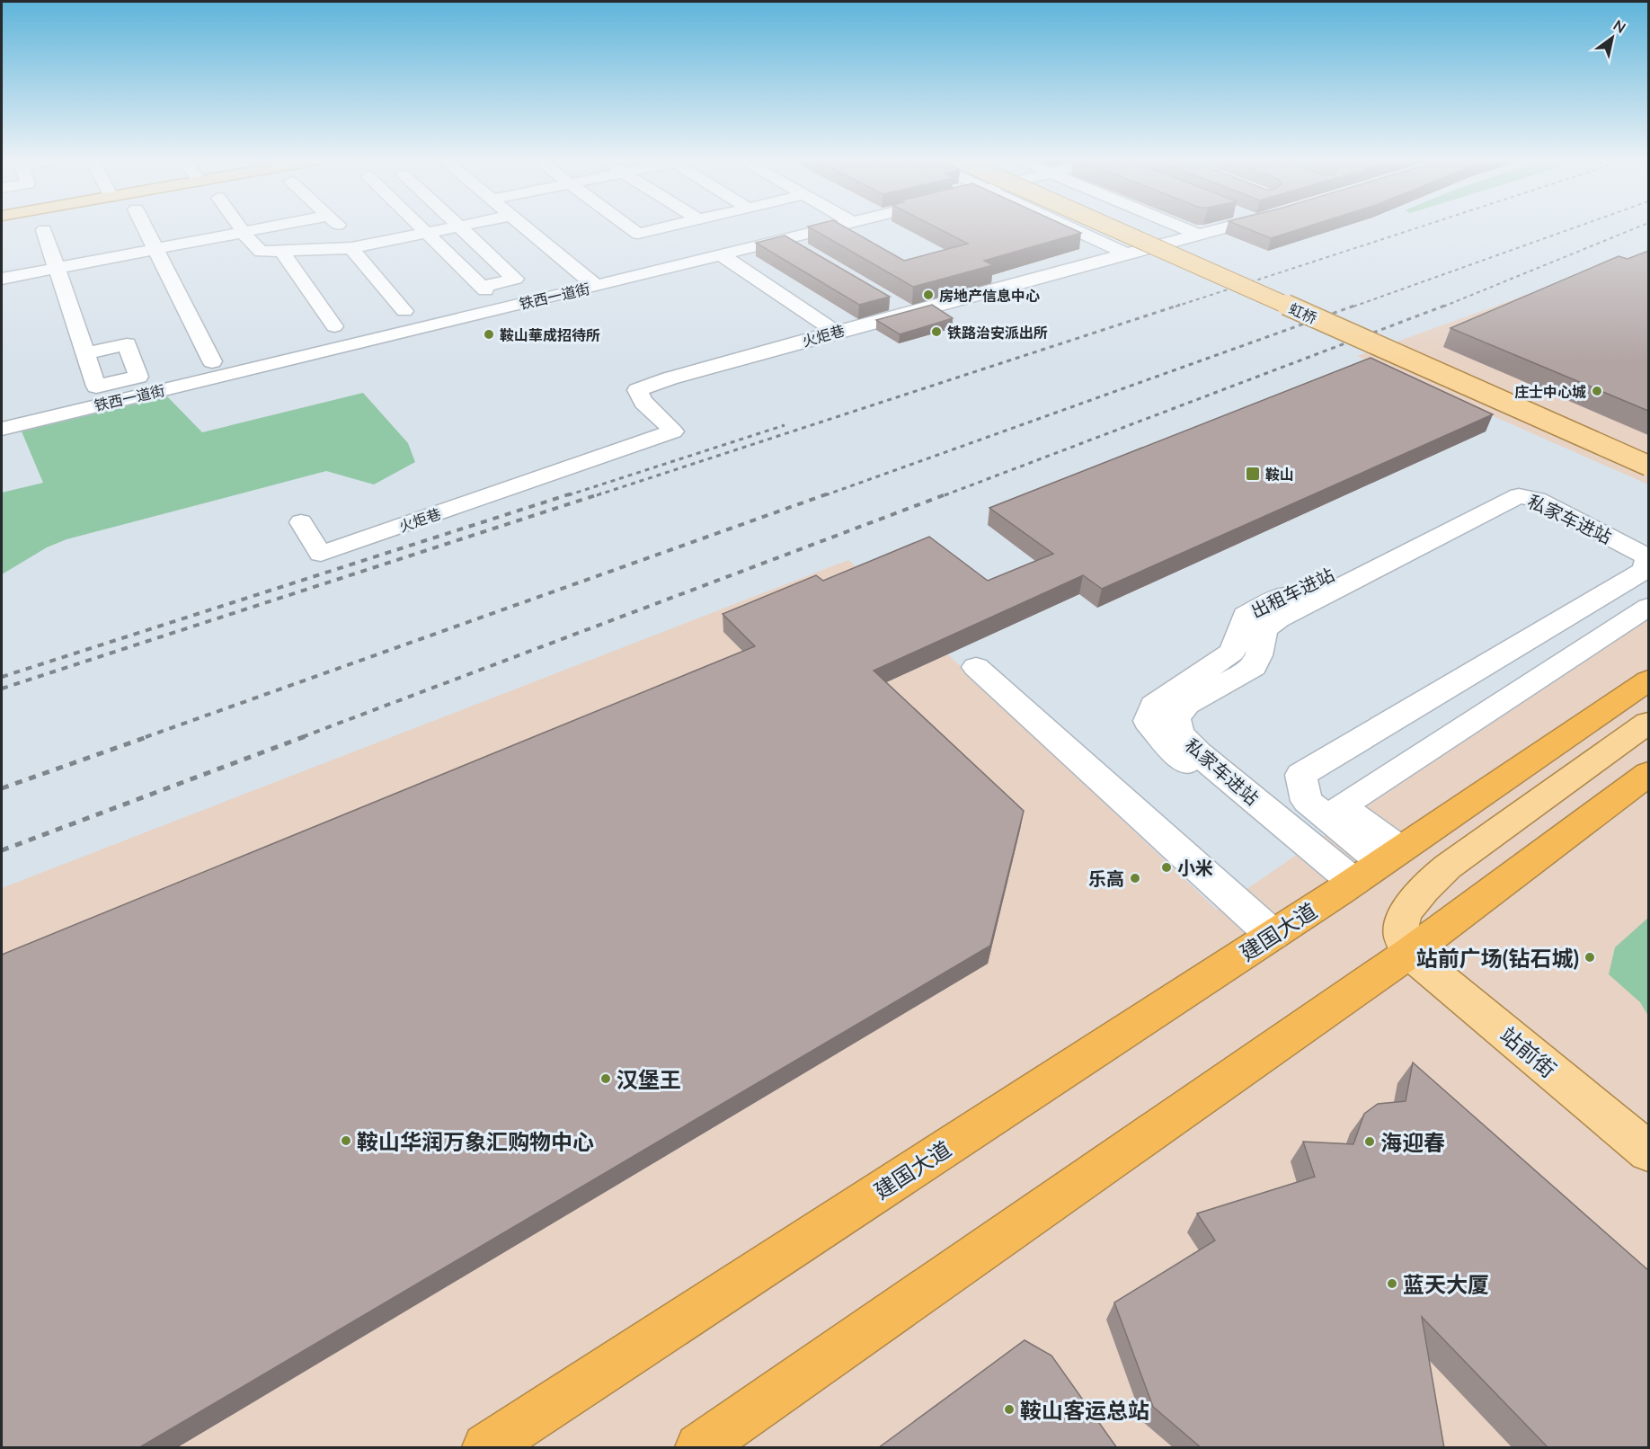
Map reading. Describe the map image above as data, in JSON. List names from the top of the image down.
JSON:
{
  "streets": {
    "highway": ["建国大道"],
    "main road": ["虹桥", "站前街"],
    "street": [
      "铁西一道街",
      "火炬巷",
      "私家车进站",
      "出租车进站"
    ]
  },
  "crossings": [
    ["私家车进站", "出租车进站"],
    ["私家车进站", "建国大道"],
    ["出租车进站", "建国大道"]
  ],
  "places": {
    "other": [
      "房地产信息中心",
      "铁路治安派出所",
      "鞍山華成招待所",
      "庄士中心城",
      "小米",
      "乐高",
      "站前广场(钻石城)",
      "汉堡王",
      "鞍山华润万象汇购物中心",
      "海迎春",
      "蓝天大厦",
      "鞍山客运总站"
    ],
    "transit": ["鞍山"]
  },
  "north": "top right"
}
